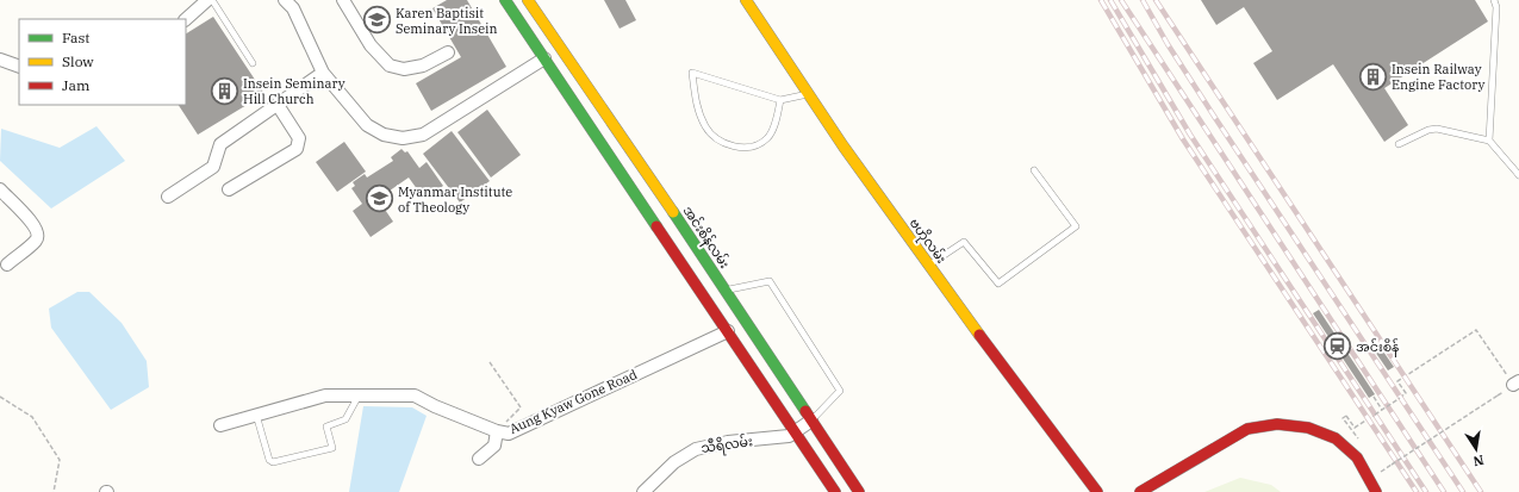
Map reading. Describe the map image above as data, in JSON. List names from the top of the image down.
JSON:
{
  "streets": {
    "main road": ["အင်းစိန်လမ်း", "ဗဟိုလမ်း"],
    "street": ["Aung Kyaw Gone Road", "သီရိလမ်း"]
  },
  "crossings": [
    ["အင်းစိန်လမ်း", "သီရိလမ်း"]
  ],
  "places": {
    "school or university": ["Karen Baptisit Seminary Insein", "Myanmar Institute of Theology"],
    "building": ["Insein Railway Engine Factory", "Insein Seminary Hill Church"],
    "station": ["အင်းစိန်"]
  },
  "legend": ["Fast", "Slow", "Jam"],
  "north": "bottom"
}
